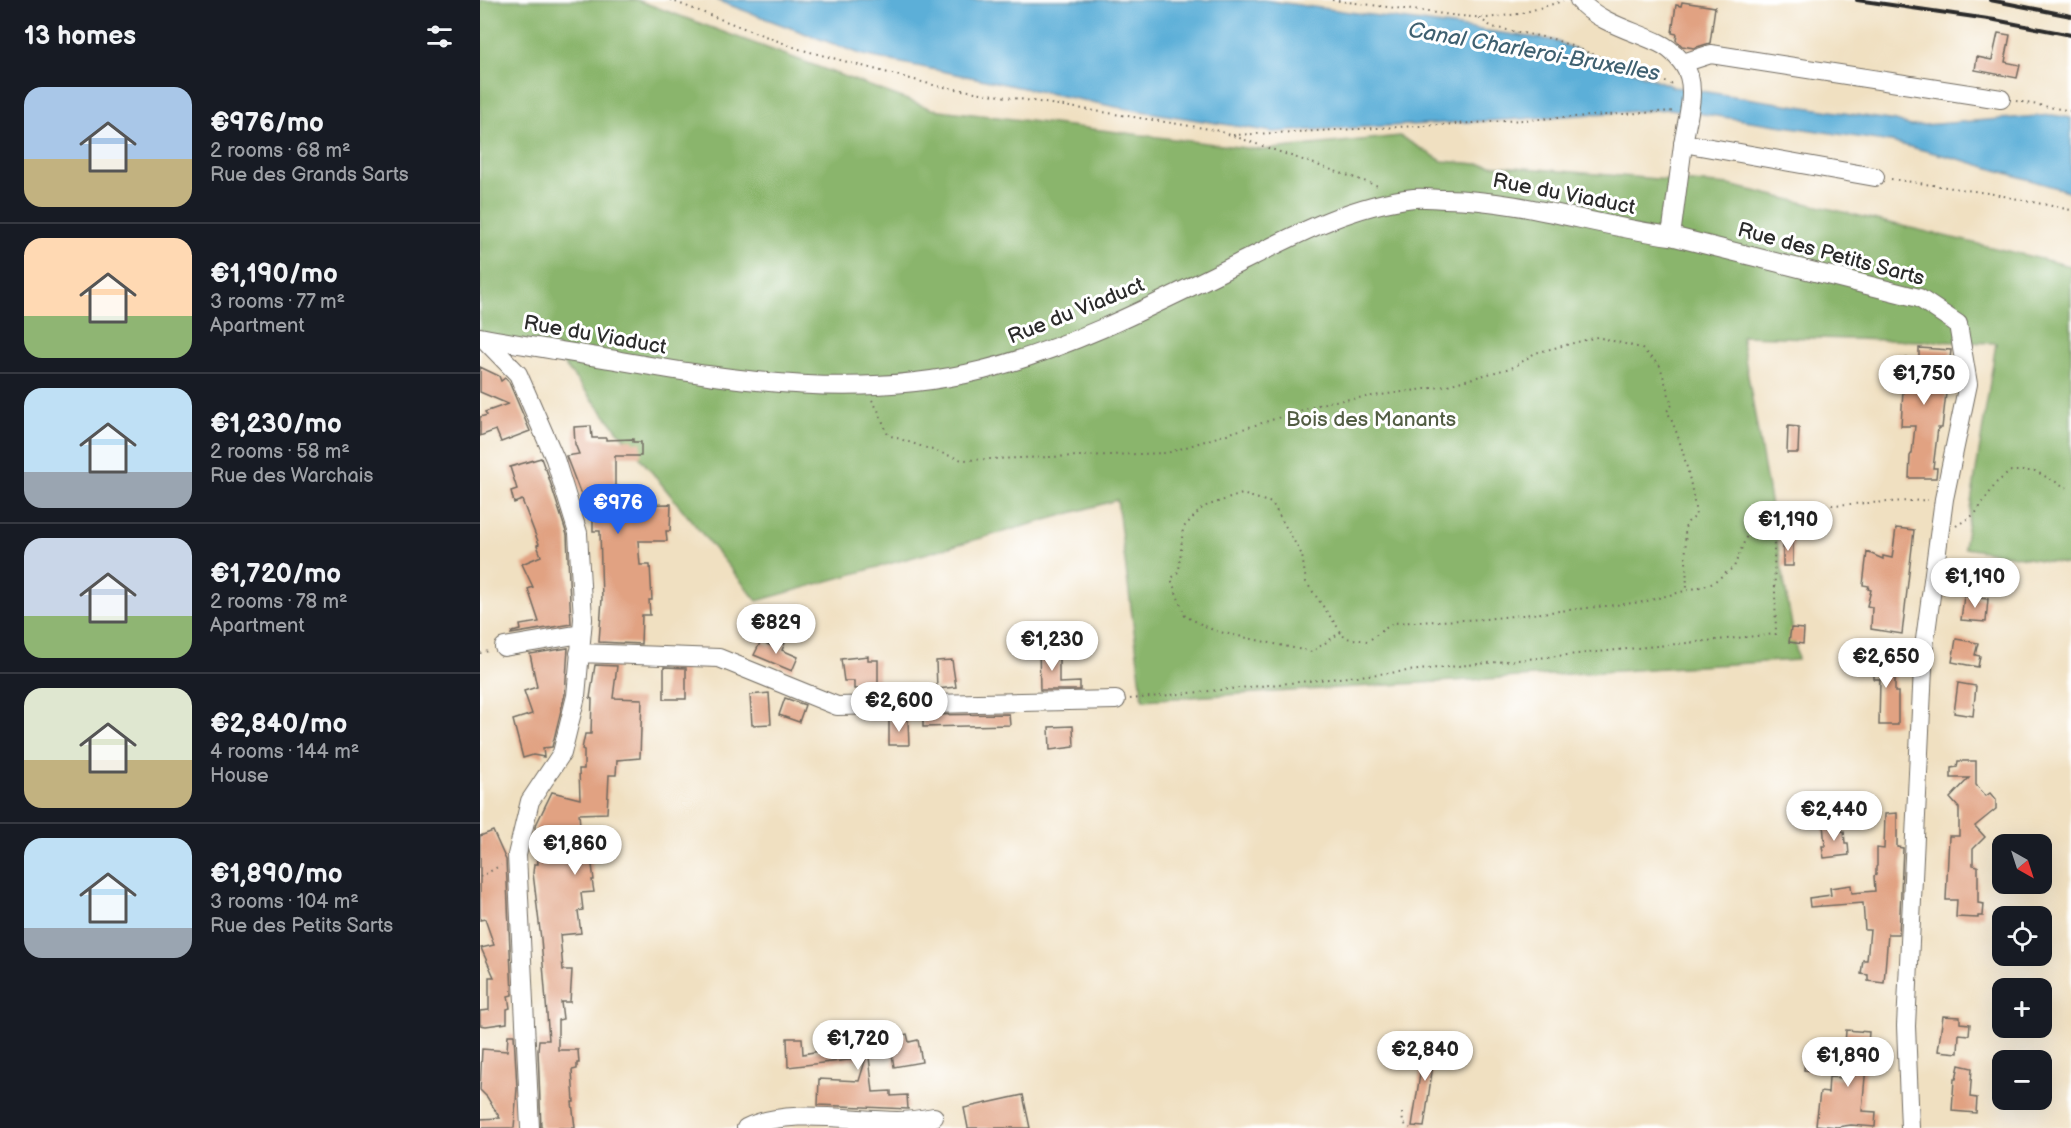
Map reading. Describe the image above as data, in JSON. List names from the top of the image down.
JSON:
{
  "streets": {
    "street": ["Rue du Viaduct", "Rue des Petits Sarts"]
  },
  "crossings": [
    ["Rue du Viaduct", "Rue des Petits Sarts"]
  ],
  "water": ["Canal Charleroi-Bruxelles"],
  "parks": ["Bois des Manants"],
  "north": "bottom right",
  "page": {
    "heading": "13 homes",
    "list": [
      {
        "name": "€976/mo",
        "note": "2 rooms · 68 m² · Rue des Grands Sarts"
      },
      {
        "name": "€1,190/mo",
        "note": "3 rooms · 77 m² · Apartment"
      },
      {
        "name": "€1,230/mo",
        "note": "2 rooms · 58 m² · Rue des Warchais"
      },
      {
        "name": "€1,720/mo",
        "note": "2 rooms · 78 m² · Apartment"
      },
      {
        "name": "€2,840/mo",
        "note": "4 rooms · 144 m² · House"
      },
      {
        "name": "€1,890/mo",
        "note": "3 rooms · 104 m² · Rue des Petits Sarts"
      }
    ],
    "price": [
      "€1,750",
      "€976",
      "€1,190",
      "€1,190",
      "€829",
      "€1,230",
      "€2,650",
      "€2,600",
      "€2,440",
      "€1,860",
      "€1,720",
      "€2,840",
      "€1,890"
    ],
    "map_buttons": ["+", "−"]
  }
}
